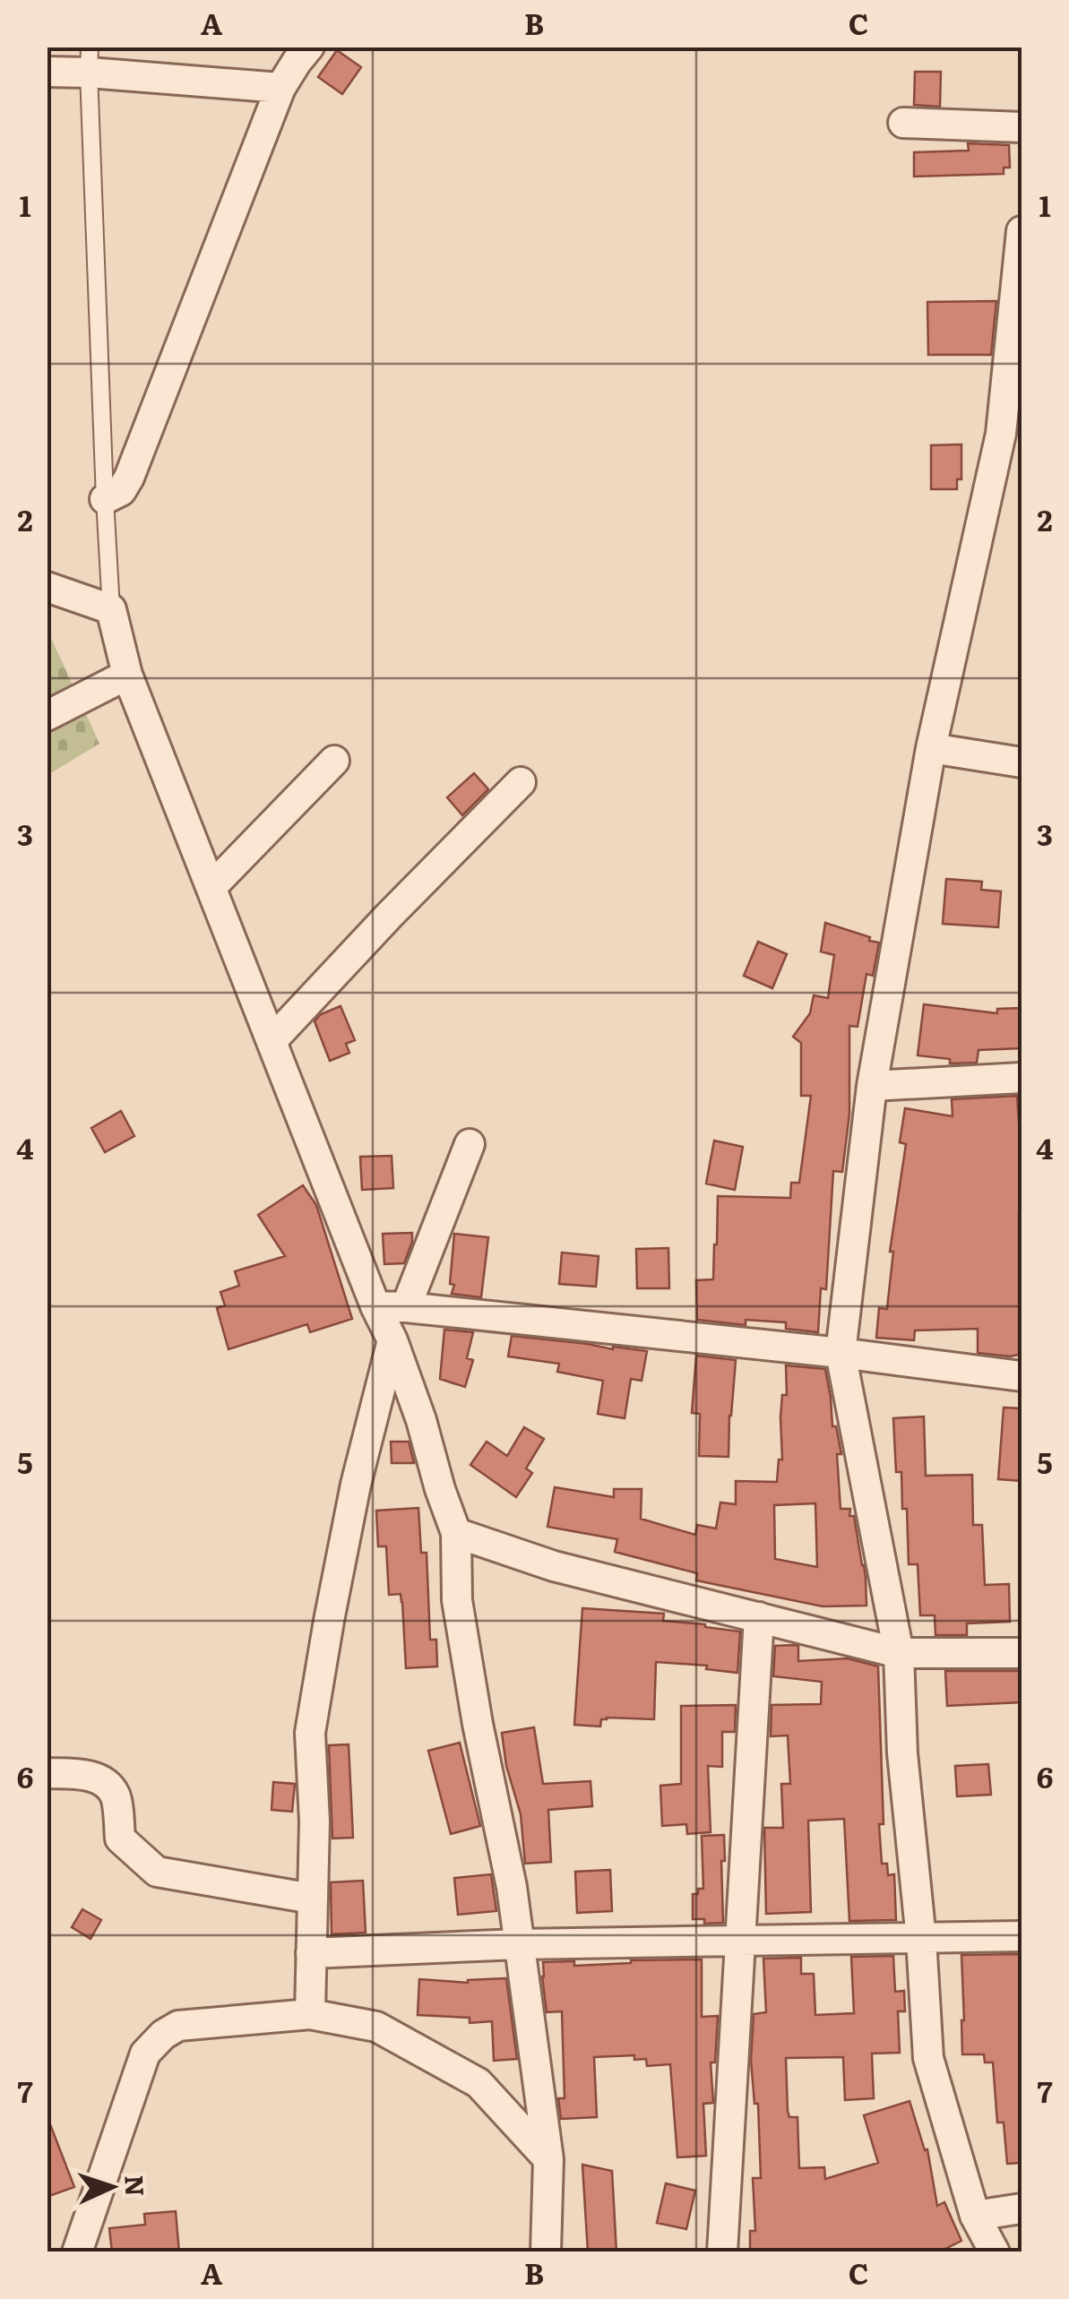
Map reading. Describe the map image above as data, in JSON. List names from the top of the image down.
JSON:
{
  "north": "right",
  "grid": {
    "columns": ["A", "B", "C"],
    "rows": [
      "1",
      "2",
      "3",
      "4",
      "5",
      "6",
      "7"
    ]
  }
}
